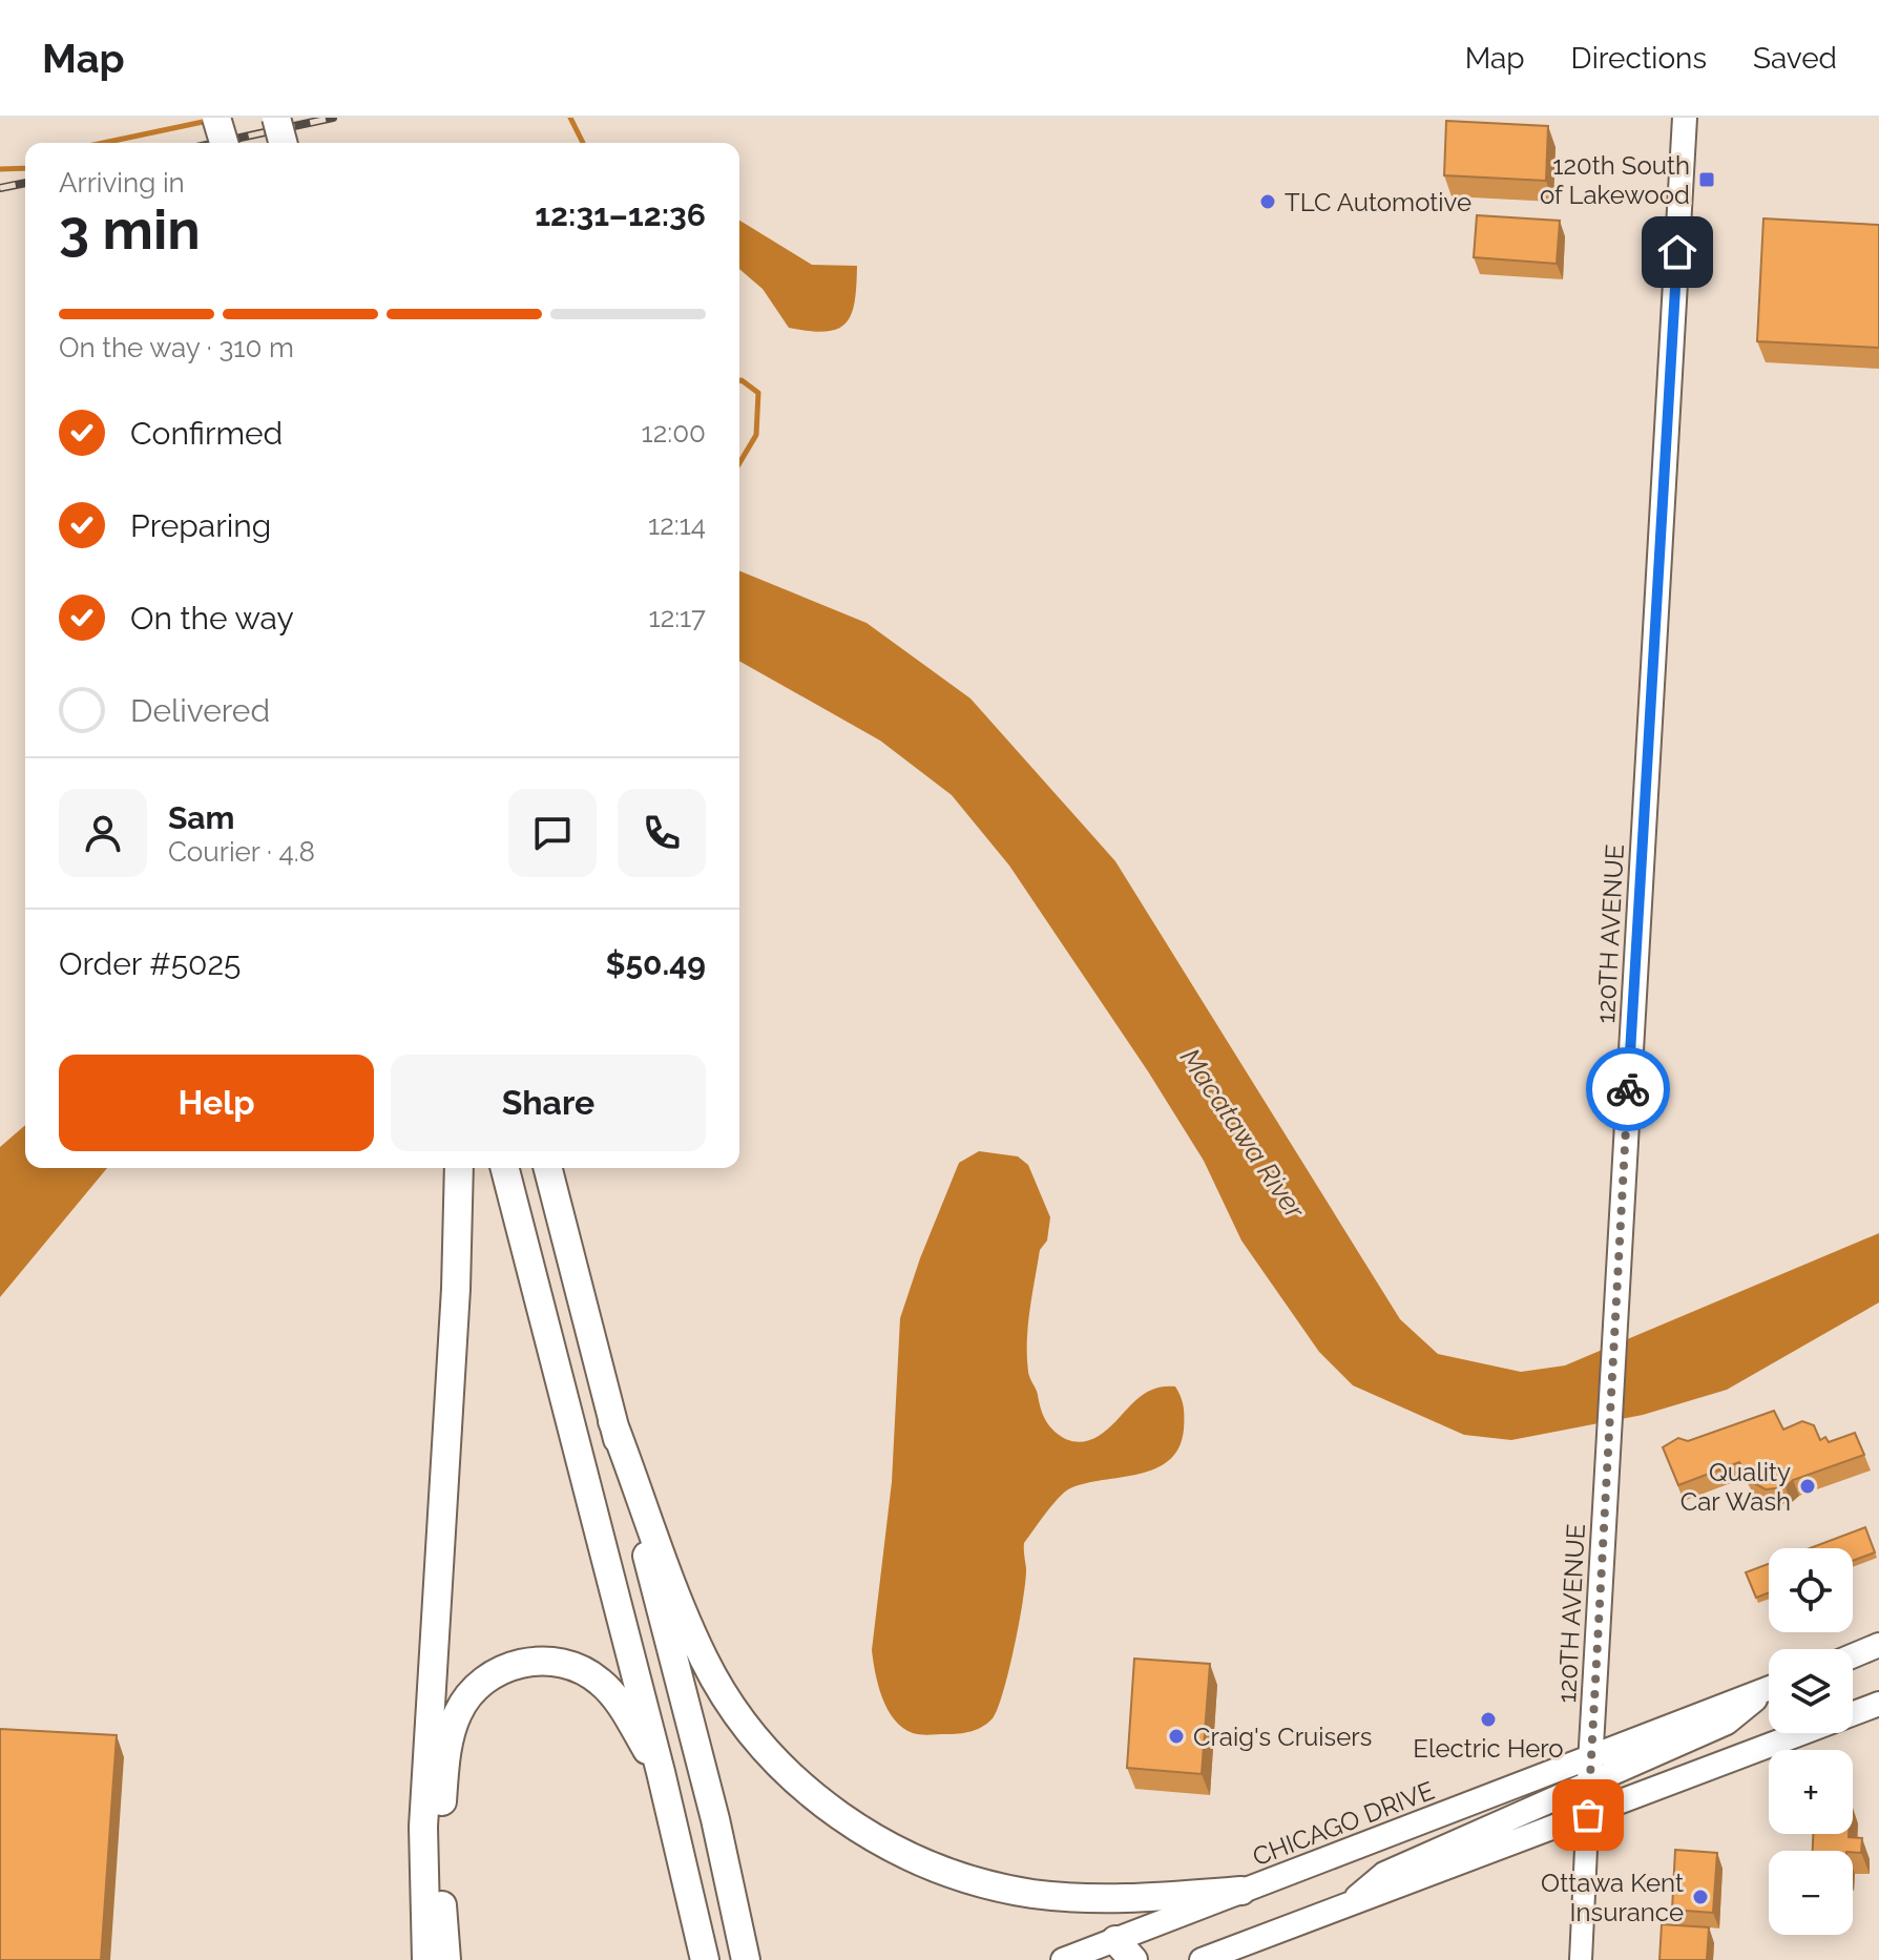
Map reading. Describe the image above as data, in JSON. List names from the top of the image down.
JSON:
{
  "streets": {
    "main road": ["120TH AVENUE", "CHICAGO DRIVE"]
  },
  "crossings": [
    ["120TH AVENUE", "CHICAGO DRIVE"]
  ],
  "water": ["Macatawa River"],
  "places": {
    "transit": ["120th South of Lakewood"],
    "other": [
      "TLC Automotive",
      "Quality Car Wash",
      "Electric Hero",
      "Craig's Cruisers",
      "Ottawa Kent Insurance"
    ]
  },
  "page": {
    "header": "Map",
    "nav": ["Map", "Directions", "Saved"],
    "heading": ["3 min", "Arriving in", "12:31–12:36"],
    "panel": [
      "Sam",
      "Courier · 4.8",
      "Order #5025",
      "$50.49"
    ],
    "bar": "On the way · 310 m",
    "list": [
      ["Confirmed", "12:00"],
      ["Preparing", "12:14"],
      ["On the way", "12:17"],
      "Delivered"
    ],
    "buttons": ["Help", "Share"],
    "map_buttons": ["+", "−"]
  }
}
